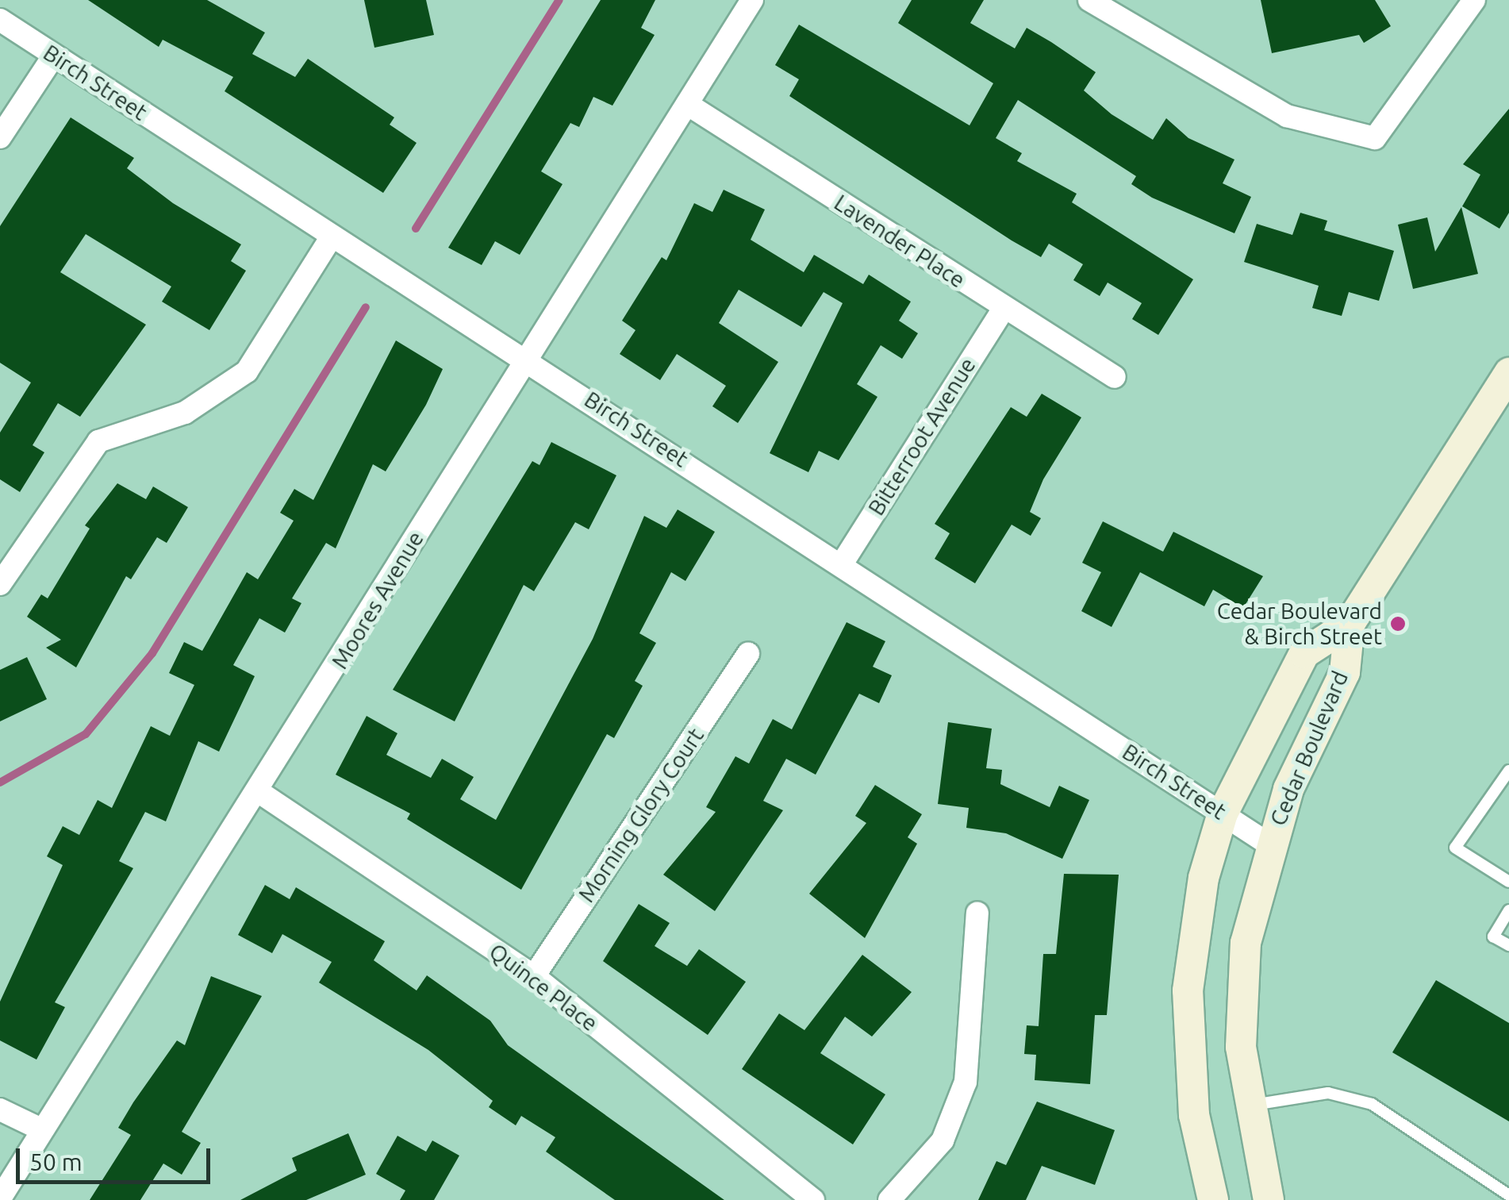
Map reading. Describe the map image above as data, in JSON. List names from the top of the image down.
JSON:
{
  "streets": {
    "main road": ["Cedar Boulevard"],
    "street": [
      "Birch Street",
      "Lavender Place",
      "Bitterroot Avenue",
      "Moores Avenue",
      "Morning Glory Court",
      "Quince Place"
    ]
  },
  "crossings": [
    ["Birch Street", "Bitterroot Avenue"],
    ["Birch Street", "Moores Avenue"],
    ["Birch Street", "Cedar Boulevard"],
    ["Lavender Place", "Bitterroot Avenue"],
    ["Lavender Place", "Moores Avenue"],
    ["Moores Avenue", "Quince Place"],
    ["Morning Glory Court", "Quince Place"]
  ],
  "places": ["Cedar Boulevard & Birch Street"],
  "scale_bar": "50 m"
}
